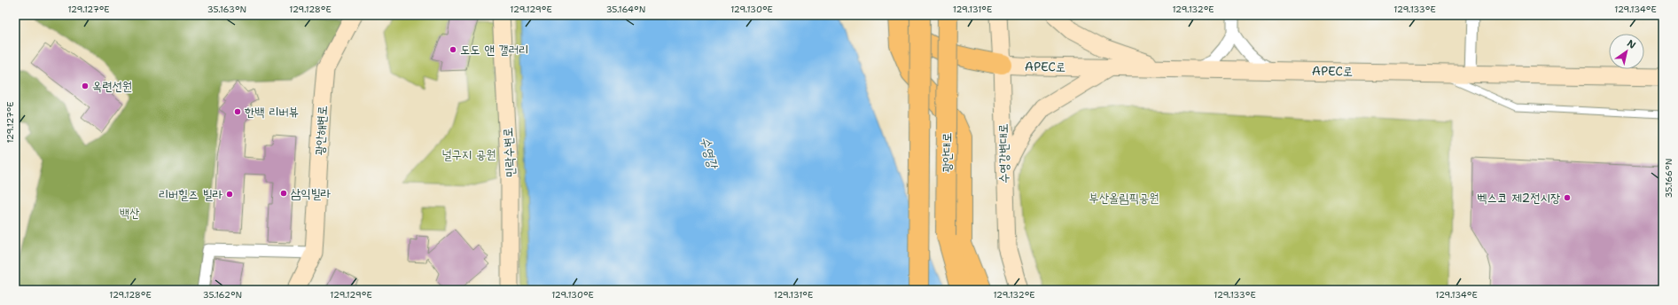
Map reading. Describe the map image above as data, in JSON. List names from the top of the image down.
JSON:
{
  "streets": {
    "highway": ["광안대로"],
    "main road": [
      "APEC로",
      "광안해변로",
      "민락수변로",
      "수영강변대로"
    ]
  },
  "crossings": [
    ["APEC로", "수영강변대로"]
  ],
  "water": ["수영강"],
  "parks": ["널구지 공원", "부산올림픽공원", "백산"],
  "places": [
    "도도 앤 갤러리",
    "옥련선원",
    "한백 리버뷰",
    "삼익빌라",
    "리버힐즈 빌라",
    "벡스코 제2전시장"
  ],
  "north": "top right",
  "coordinates": [
    "129.127°E",
    "35.163°N",
    "129.128°E",
    "129.129°E",
    "35.164°N",
    "129.130°E",
    "129.131°E",
    "129.132°E",
    "129.133°E",
    "129.134°E",
    "35.166°N",
    "35.162°N"
  ]
}
